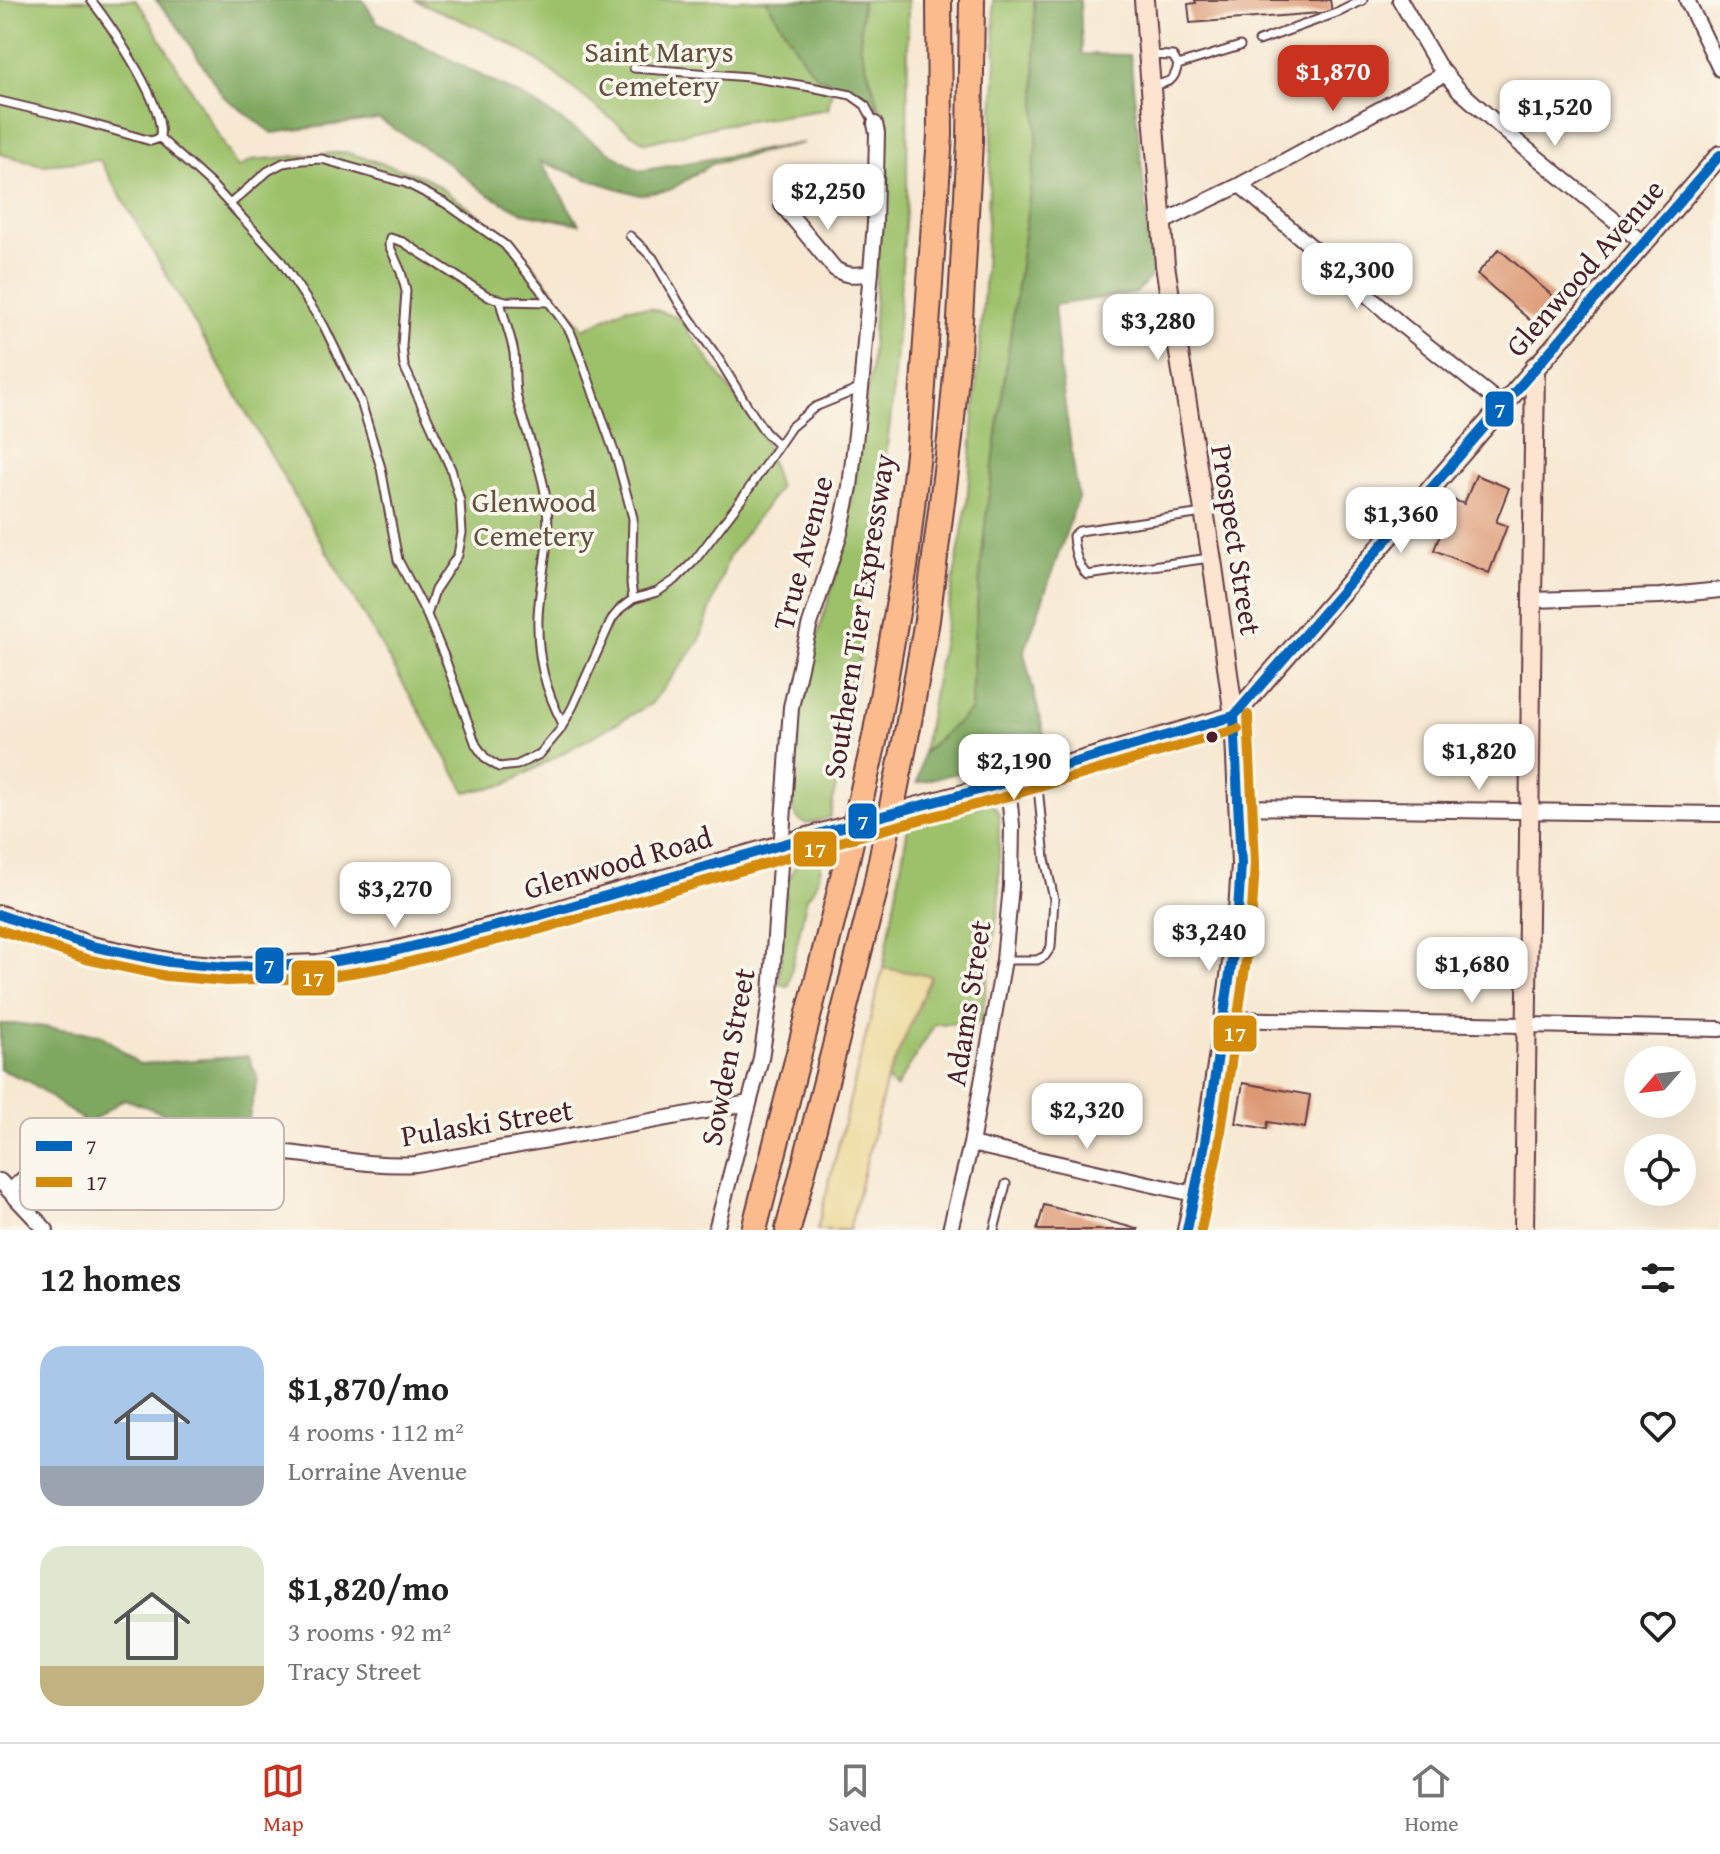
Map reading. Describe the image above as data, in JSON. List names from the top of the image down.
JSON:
{
  "streets": {
    "highway": ["Southern Tier Expressway"],
    "street": [
      "Glenwood Avenue",
      "Prospect Street",
      "True Avenue",
      "Glenwood Road",
      "Adams Street",
      "Sowden Street",
      "Pulaski Street"
    ]
  },
  "crossings": [
    ["Glenwood Avenue", "Prospect Street"],
    ["True Avenue", "Glenwood Road"],
    ["True Avenue", "Sowden Street"],
    ["Glenwood Road", "Sowden Street"],
    ["Sowden Street", "Pulaski Street"]
  ],
  "parks": ["Saint Marys Cemetery", "Glenwood Cemetery"],
  "lines": ["transit line 7", "transit line 17"],
  "legend": ["7", "17"],
  "north": "bottom left",
  "page": {
    "price": [
      "$1,870",
      "$1,520",
      "$2,250",
      "$2,300",
      "$3,280",
      "$1,360",
      "$1,820",
      "$2,190",
      "$3,270",
      "$3,240",
      "$1,680",
      "$2,320"
    ],
    "heading": "12 homes",
    "list": [
      {
        "name": "$1,870/mo",
        "note": "4 rooms · 112 m² · Lorraine Avenue"
      },
      {
        "name": "$1,820/mo",
        "note": "3 rooms · 92 m² · Tracy Street"
      }
    ],
    "tabs": ["Map", "Saved", "Home"]
  }
}
